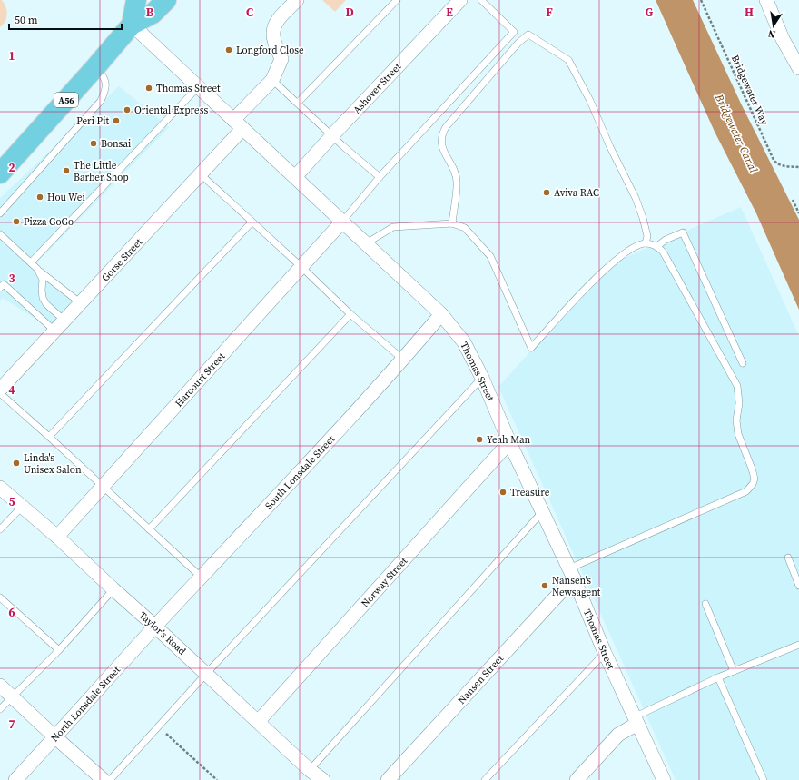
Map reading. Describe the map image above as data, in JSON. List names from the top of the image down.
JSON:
{
  "streets": {
    "highway": ["A56"],
    "street": [
      "Ashover Street",
      "Gorse Street",
      "Thomas Street",
      "Harcourt Street",
      "South Lonsdale Street",
      "Norway Street",
      "Taylor's Road",
      "Nansen Street",
      "North Lonsdale Street"
    ],
    "path": ["Bridgewater Way"]
  },
  "crossings": [
    ["Ashover Street", "Thomas Street"],
    ["A56", "Thomas Street"],
    ["Gorse Street", "Thomas Street"],
    ["Thomas Street", "Harcourt Street"],
    ["Thomas Street", "South Lonsdale Street"],
    ["Thomas Street", "Norway Street"],
    ["Thomas Street", "Nansen Street"],
    ["Harcourt Street", "Taylor's Road"],
    ["South Lonsdale Street", "Taylor's Road"],
    ["South Lonsdale Street", "North Lonsdale Street"],
    ["Norway Street", "Taylor's Road"],
    ["Taylor's Road", "North Lonsdale Street"]
  ],
  "water": ["Bridgewater Canal"],
  "places": [
    "Longford Close",
    "Thomas Street",
    "Oriental Express",
    "Peri Pit",
    "Bonsai",
    "The Little Barber Shop",
    "Aviva RAC",
    "Hou Wei",
    "Pizza GoGo",
    "Yeah Man",
    "Linda's Unisex Salon",
    "Treasure",
    "Nansen's Newsagent"
  ],
  "scale_bar": "50 m",
  "north": "bottom",
  "grid": {
    "columns": [
      "B",
      "C",
      "D",
      "E",
      "F",
      "G",
      "H"
    ],
    "rows": [
      "1",
      "2",
      "3",
      "4",
      "5",
      "6",
      "7"
    ]
  }
}
